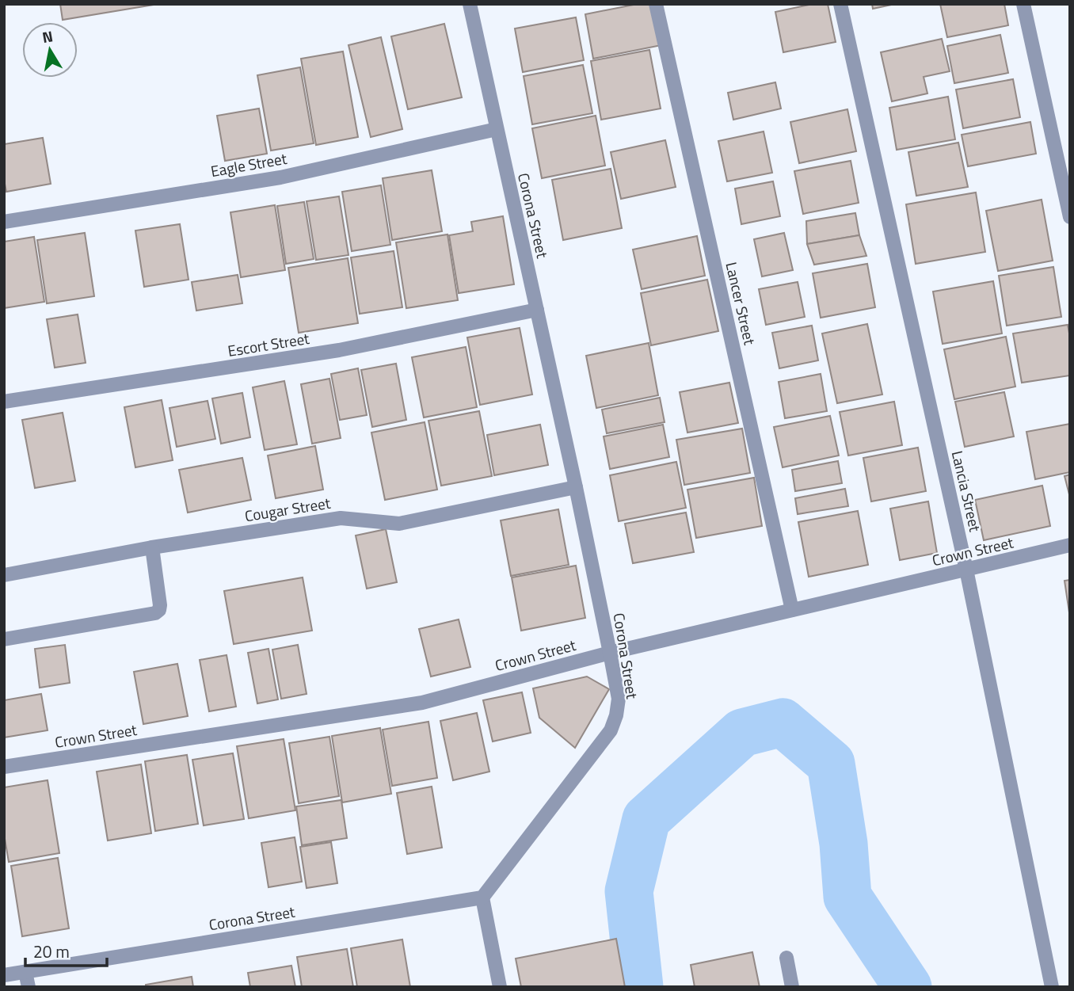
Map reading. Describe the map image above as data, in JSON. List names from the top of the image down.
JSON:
{
  "streets": {
    "street": [
      "Eagle Street",
      "Corona Street",
      "Lancer Street",
      "Escort Street",
      "Lancia Street",
      "Cougar Street",
      "Crown Street"
    ]
  },
  "crossings": [
    ["Eagle Street", "Corona Street"],
    ["Corona Street", "Escort Street"],
    ["Corona Street", "Cougar Street"],
    ["Corona Street", "Crown Street"],
    ["Lancer Street", "Crown Street"],
    ["Lancia Street", "Crown Street"]
  ],
  "scale_bar": "20 m",
  "north": "top"
}
